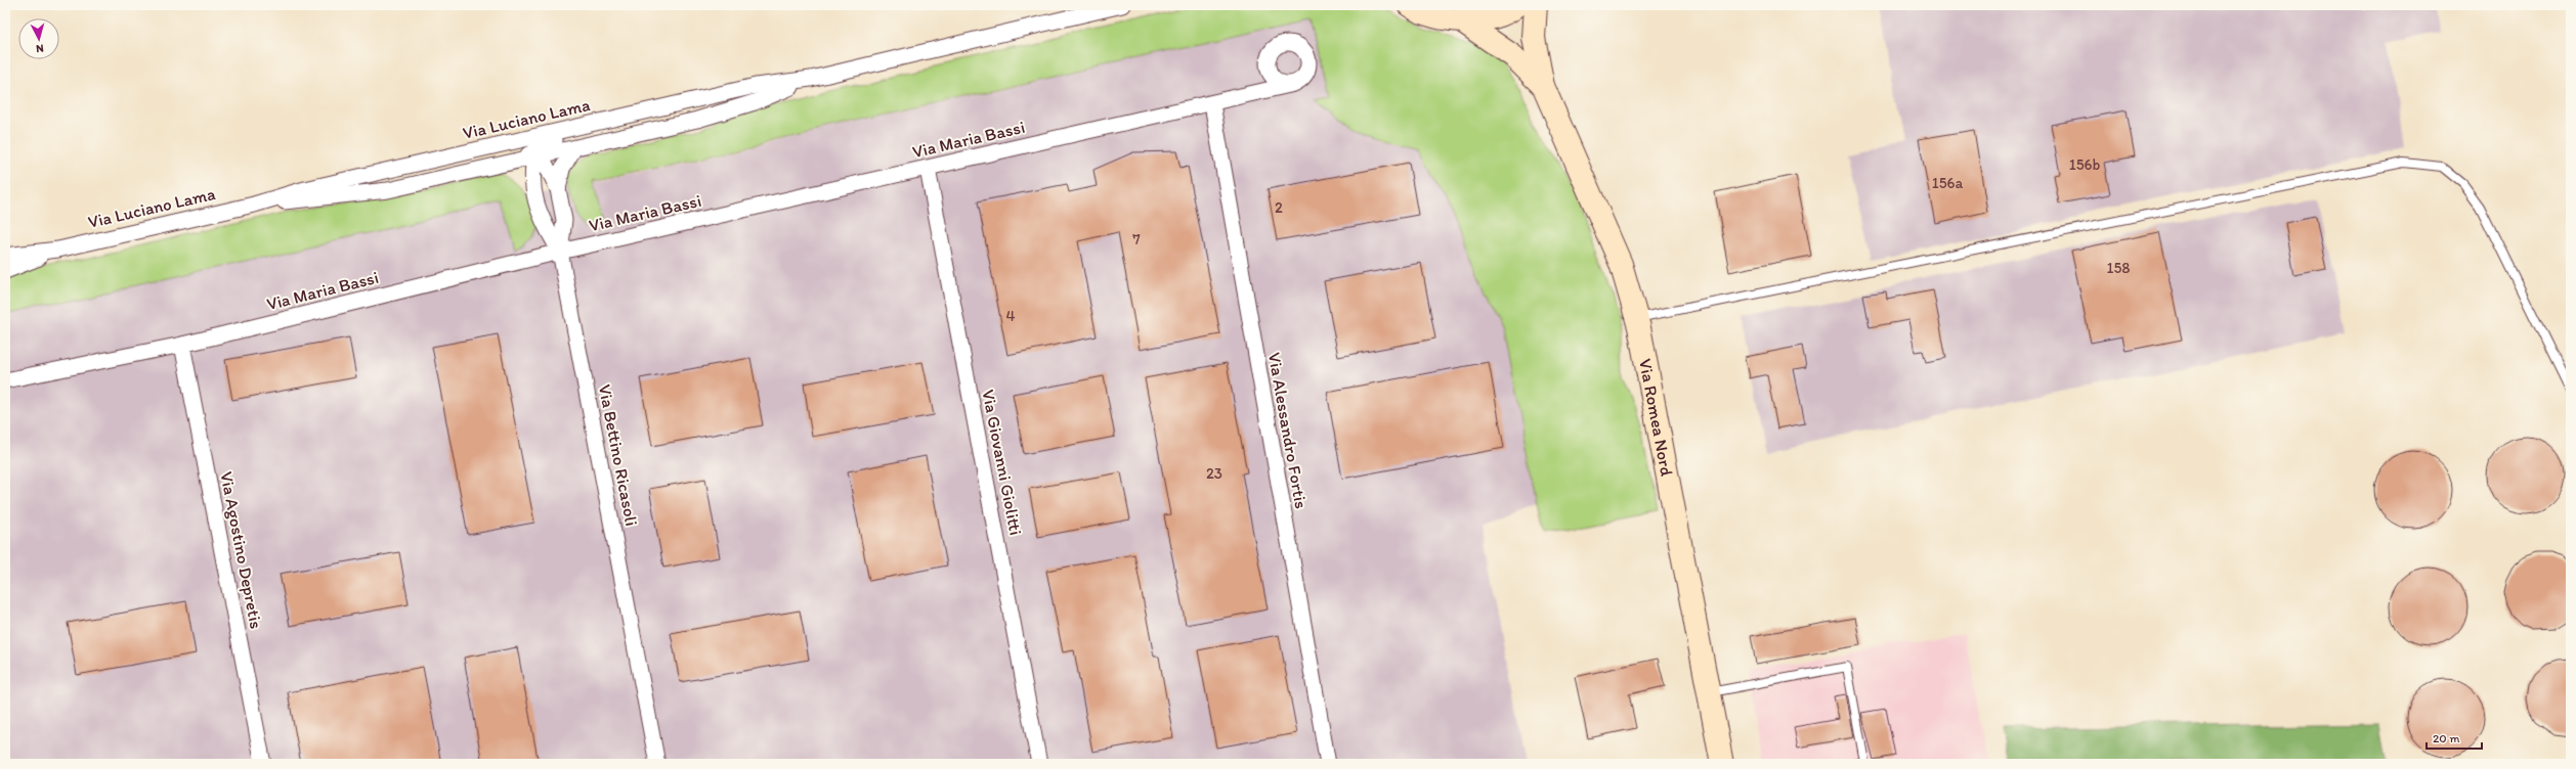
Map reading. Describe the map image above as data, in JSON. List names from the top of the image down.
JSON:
{
  "streets": {
    "main road": ["Via Romea Nord"],
    "street": [
      "Via Luciano Lama",
      "Via Maria Bassi",
      "Via Alessandro Fortis",
      "Via Bettino Ricasoli",
      "Via Giovanni Giolitti",
      "Via Agostino Depretis"
    ]
  },
  "crossings": [
    ["Via Luciano Lama", "Via Bettino Ricasoli"],
    ["Via Maria Bassi", "Via Alessandro Fortis"],
    ["Via Maria Bassi", "Via Bettino Ricasoli"],
    ["Via Maria Bassi", "Via Giovanni Giolitti"],
    ["Via Maria Bassi", "Via Agostino Depretis"]
  ],
  "house_numbers": [
    "156b",
    "156a",
    "2",
    "7",
    "158",
    "4",
    "23"
  ],
  "scale_bar": "20 m",
  "north": "bottom"
}
